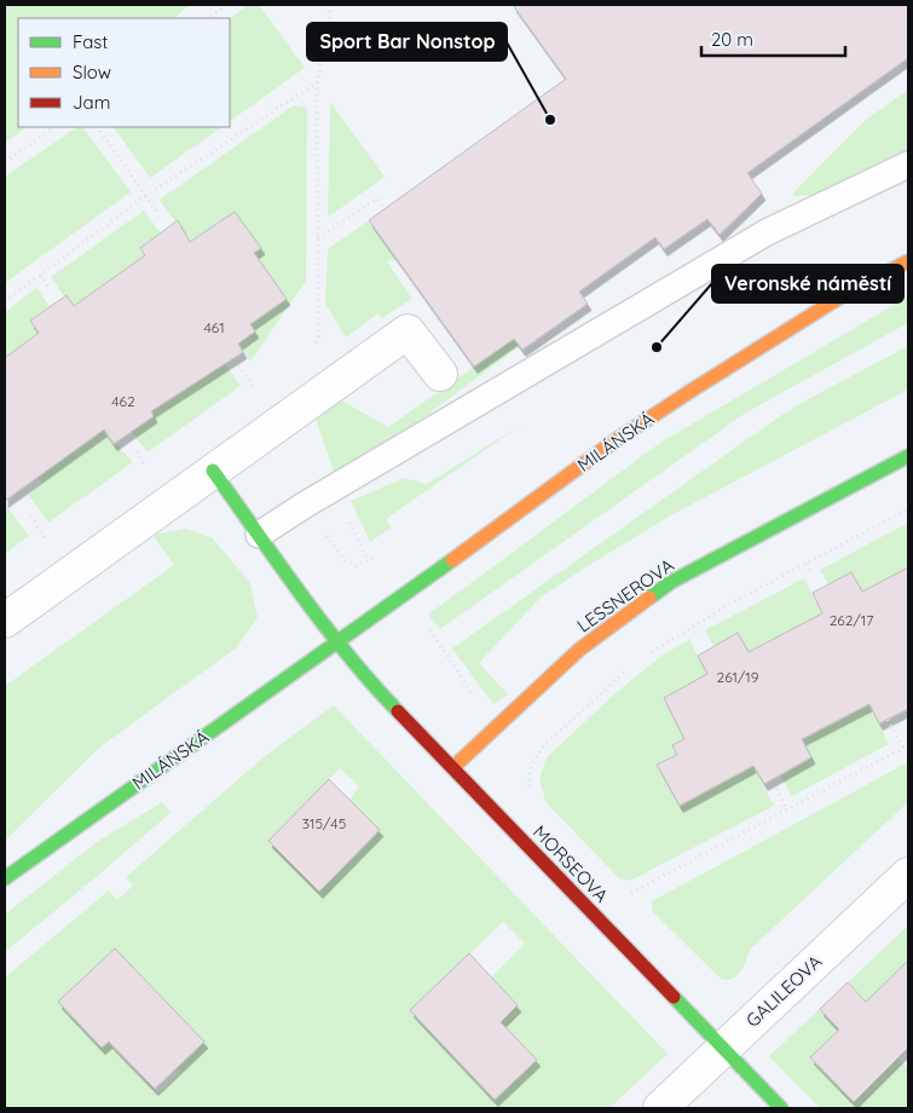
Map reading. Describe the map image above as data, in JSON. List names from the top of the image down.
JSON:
{
  "streets": {
    "street": [
      "MILÁNSKÁ",
      "LESSNEROVA",
      "MORSEOVA",
      "GALILEOVA"
    ]
  },
  "crossings": [
    ["MILÁNSKÁ", "MORSEOVA"],
    ["LESSNEROVA", "MORSEOVA"],
    ["MORSEOVA", "GALILEOVA"]
  ],
  "places": ["Sport Bar Nonstop", "Veronské náměstí"],
  "house_numbers": [
    "461",
    "462",
    "262/17",
    "261/19",
    "315/45"
  ],
  "legend": ["Fast", "Slow", "Jam"],
  "scale_bar": "20 m"
}
